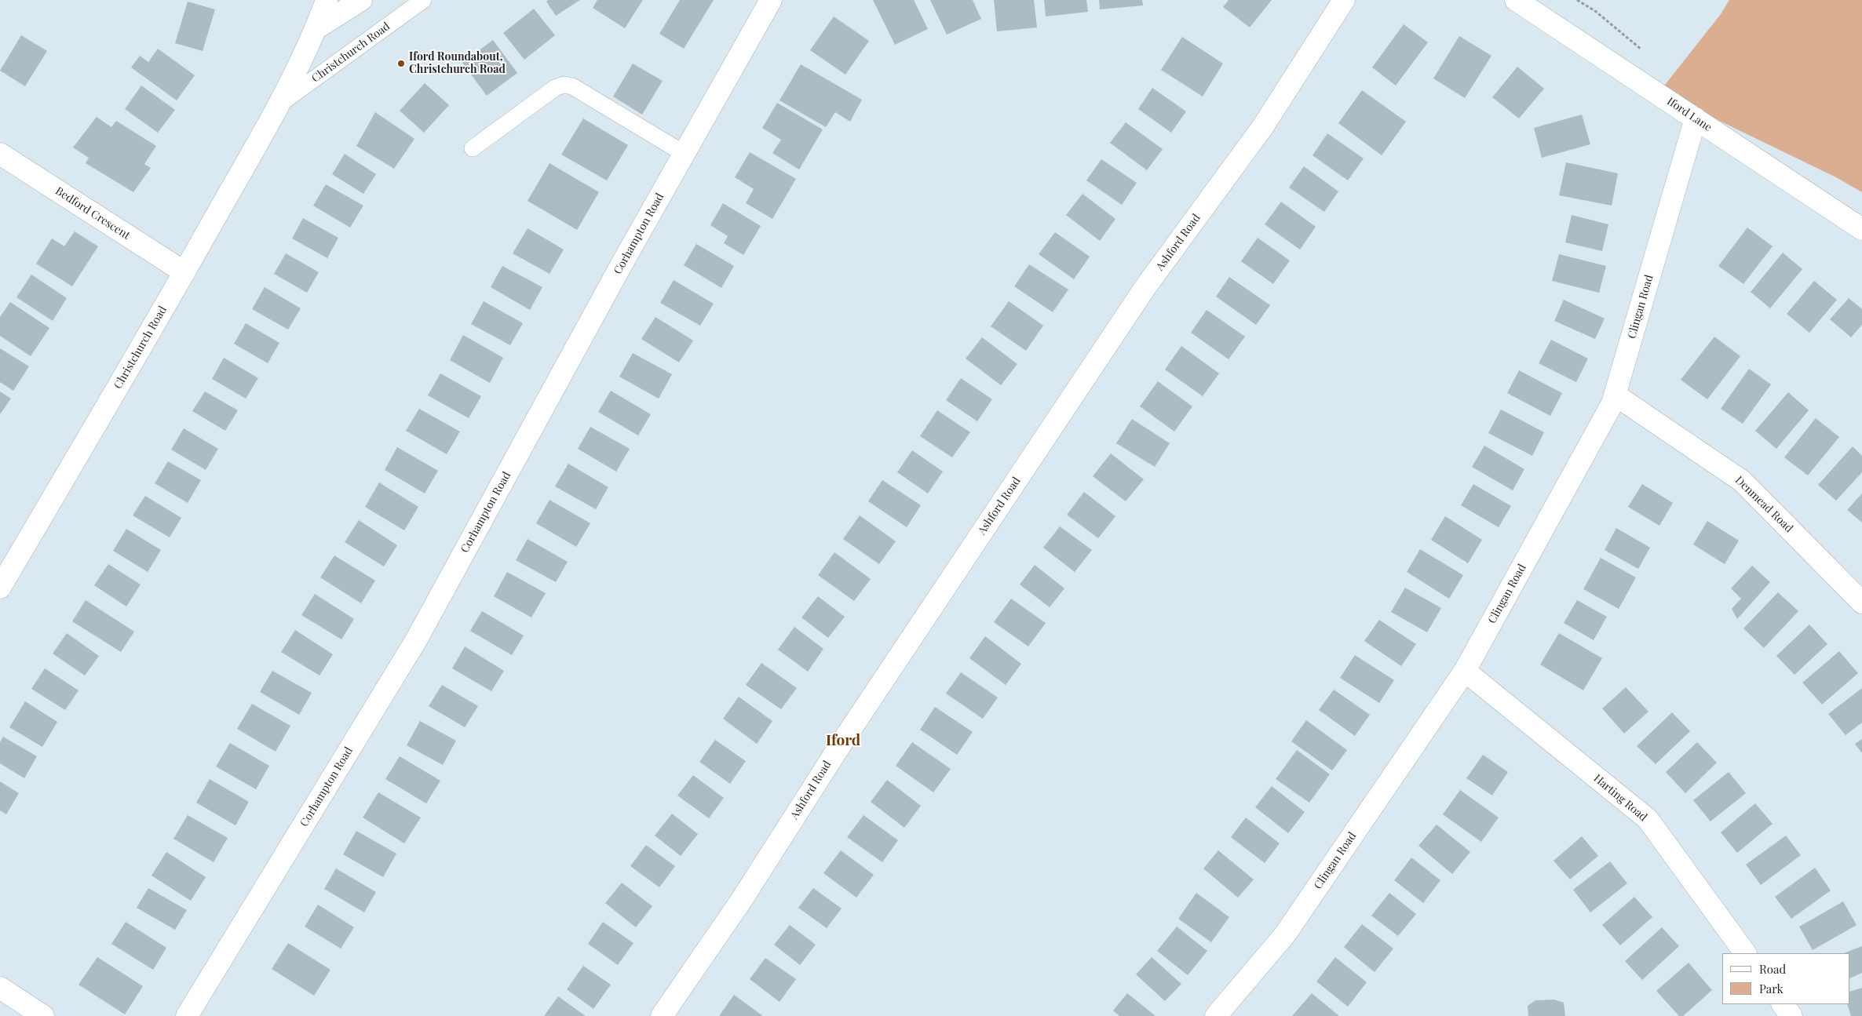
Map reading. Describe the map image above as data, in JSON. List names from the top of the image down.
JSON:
{
  "streets": {
    "street": [
      "Christchurch Road",
      "Iford Lane",
      "Bedford Crescent",
      "Corhampton Road",
      "Ashford Road",
      "Clingan Road",
      "Denmead Road",
      "Harting Road"
    ]
  },
  "crossings": [
    ["Christchurch Road", "Bedford Crescent"],
    ["Iford Lane", "Clingan Road"],
    ["Clingan Road", "Denmead Road"],
    ["Clingan Road", "Harting Road"]
  ],
  "districts": ["Iford"],
  "places": ["Iford Roundabout, Christchurch Road"],
  "legend": ["Road", "Park"]
}
